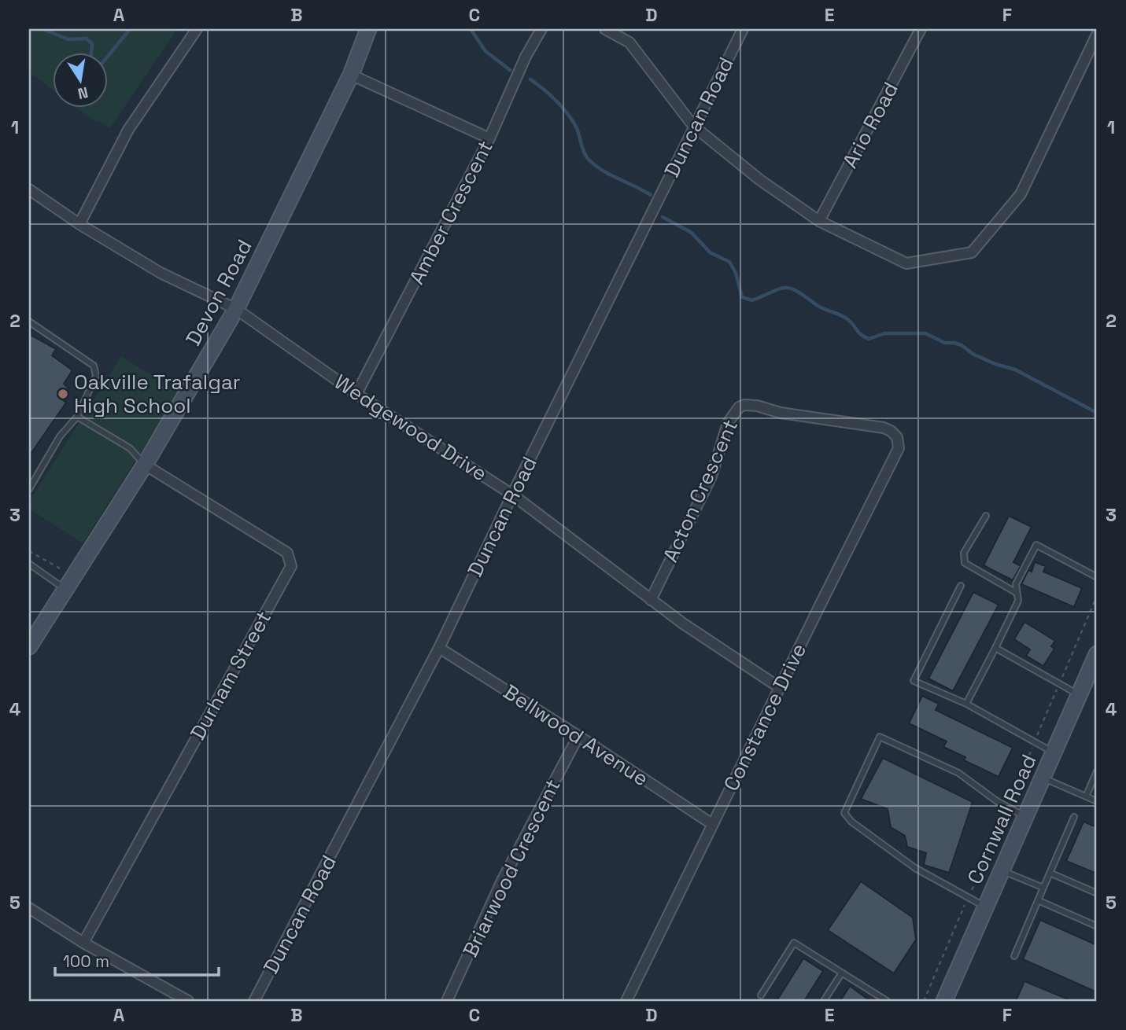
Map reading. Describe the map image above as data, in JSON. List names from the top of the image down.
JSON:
{
  "streets": {
    "street": [
      "Duncan Road",
      "Ario Road",
      "Amber Crescent",
      "Devon Road",
      "Wedgewood Drive",
      "Acton Crescent",
      "Durham Street",
      "Constance Drive",
      "Bellwood Avenue",
      "Cornwall Road",
      "Briarwood Crescent"
    ]
  },
  "crossings": [
    ["Duncan Road", "Wedgewood Drive"],
    ["Duncan Road", "Bellwood Avenue"],
    ["Amber Crescent", "Wedgewood Drive"],
    ["Devon Road", "Wedgewood Drive"],
    ["Devon Road", "Durham Street"],
    ["Wedgewood Drive", "Acton Crescent"],
    ["Wedgewood Drive", "Constance Drive"],
    ["Acton Crescent", "Constance Drive"],
    ["Constance Drive", "Bellwood Avenue"],
    ["Bellwood Avenue", "Briarwood Crescent"]
  ],
  "places": ["Oakville Trafalgar High School"],
  "scale_bar": "100 m",
  "north": "bottom",
  "grid": {
    "columns": [
      "A",
      "B",
      "C",
      "D",
      "E",
      "F"
    ],
    "rows": [
      "1",
      "2",
      "3",
      "4",
      "5"
    ]
  }
}
